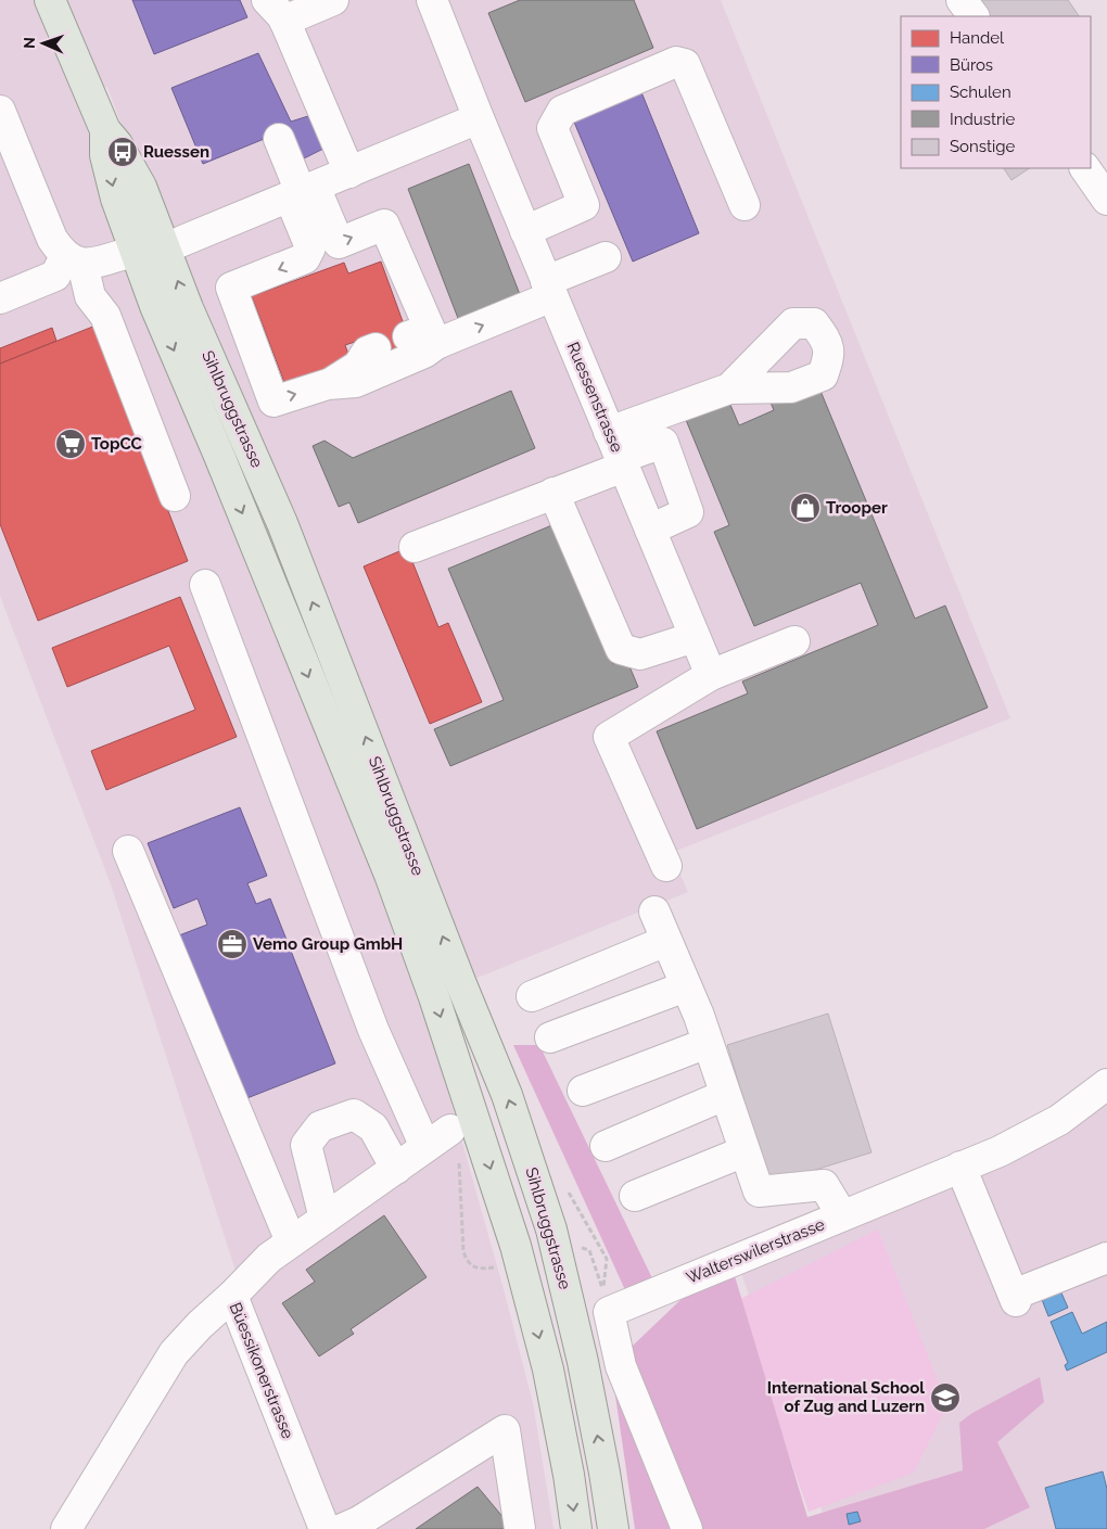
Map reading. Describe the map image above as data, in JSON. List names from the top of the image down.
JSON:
{
  "streets": {
    "main road": ["Sihlbruggstrasse"],
    "street": ["Ruessenstrasse", "Walterswilerstrasse", "Büessikonerstrasse"]
  },
  "places": {
    "bus stop": ["Ruessen"],
    "supermarket": ["TopCC"],
    "shop": ["Trooper"],
    "office": ["Vemo Group GmbH"],
    "school or university": ["International School of Zug and Luzern"]
  },
  "legend": [
    "Handel",
    "Büros",
    "Schulen",
    "Industrie",
    "Sonstige"
  ],
  "north": "left"
}
